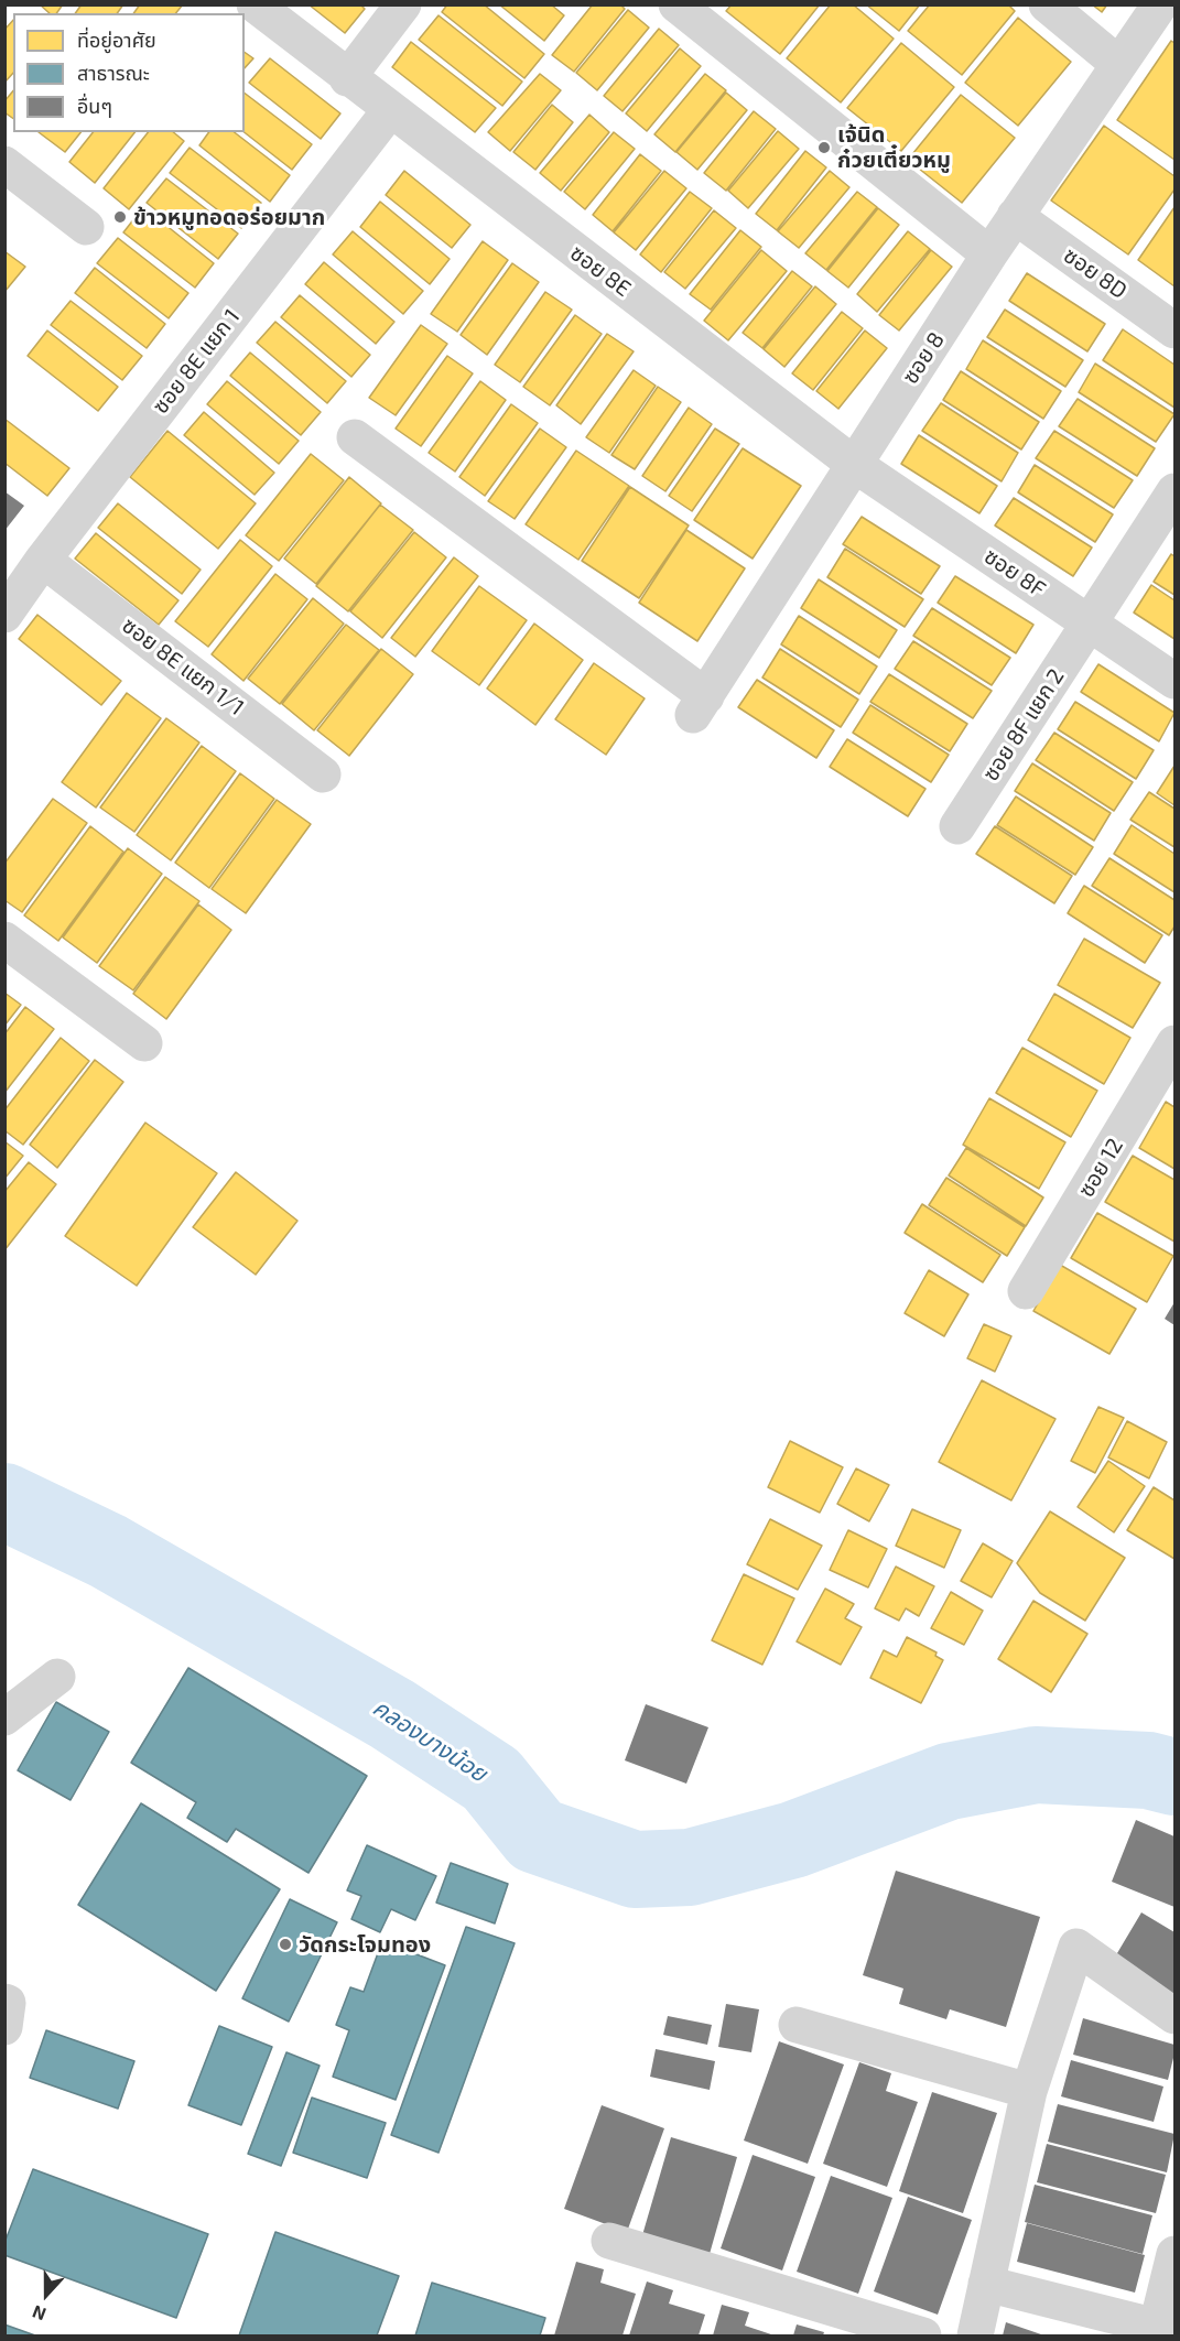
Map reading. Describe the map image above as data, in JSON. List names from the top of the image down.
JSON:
{
  "streets": {
    "street": [
      "ซอย 8E",
      "ซอย 8D",
      "ซอย 8",
      "ซอย 8E แยก 1",
      "ซอย 8F",
      "ซอย 8E แยก 1/1",
      "ซอย 8F แยก 2",
      "ซอย 12"
    ]
  },
  "crossings": [
    ["ซอย 8E", "ซอย 8"],
    ["ซอย 8E", "ซอย 8E แยก 1"],
    ["ซอย 8E", "ซอย 8F"],
    ["ซอย 8D", "ซอย 8"],
    ["ซอย 8", "ซอย 8F"],
    ["ซอย 8E แยก 1", "ซอย 8E แยก 1/1"],
    ["ซอย 8F", "ซอย 8F แยก 2"]
  ],
  "water": ["คลองบางน้อย"],
  "places": ["เจ้นิด ก๋วยเตี๋ยวหมู", "ข้าวหมูทอดอร่อยมาก", "วัดกระโจมทอง"],
  "legend": ["ที่อยู่อาศัย", "สาธารณะ", "อื่นๆ"],
  "north": "bottom"
}
